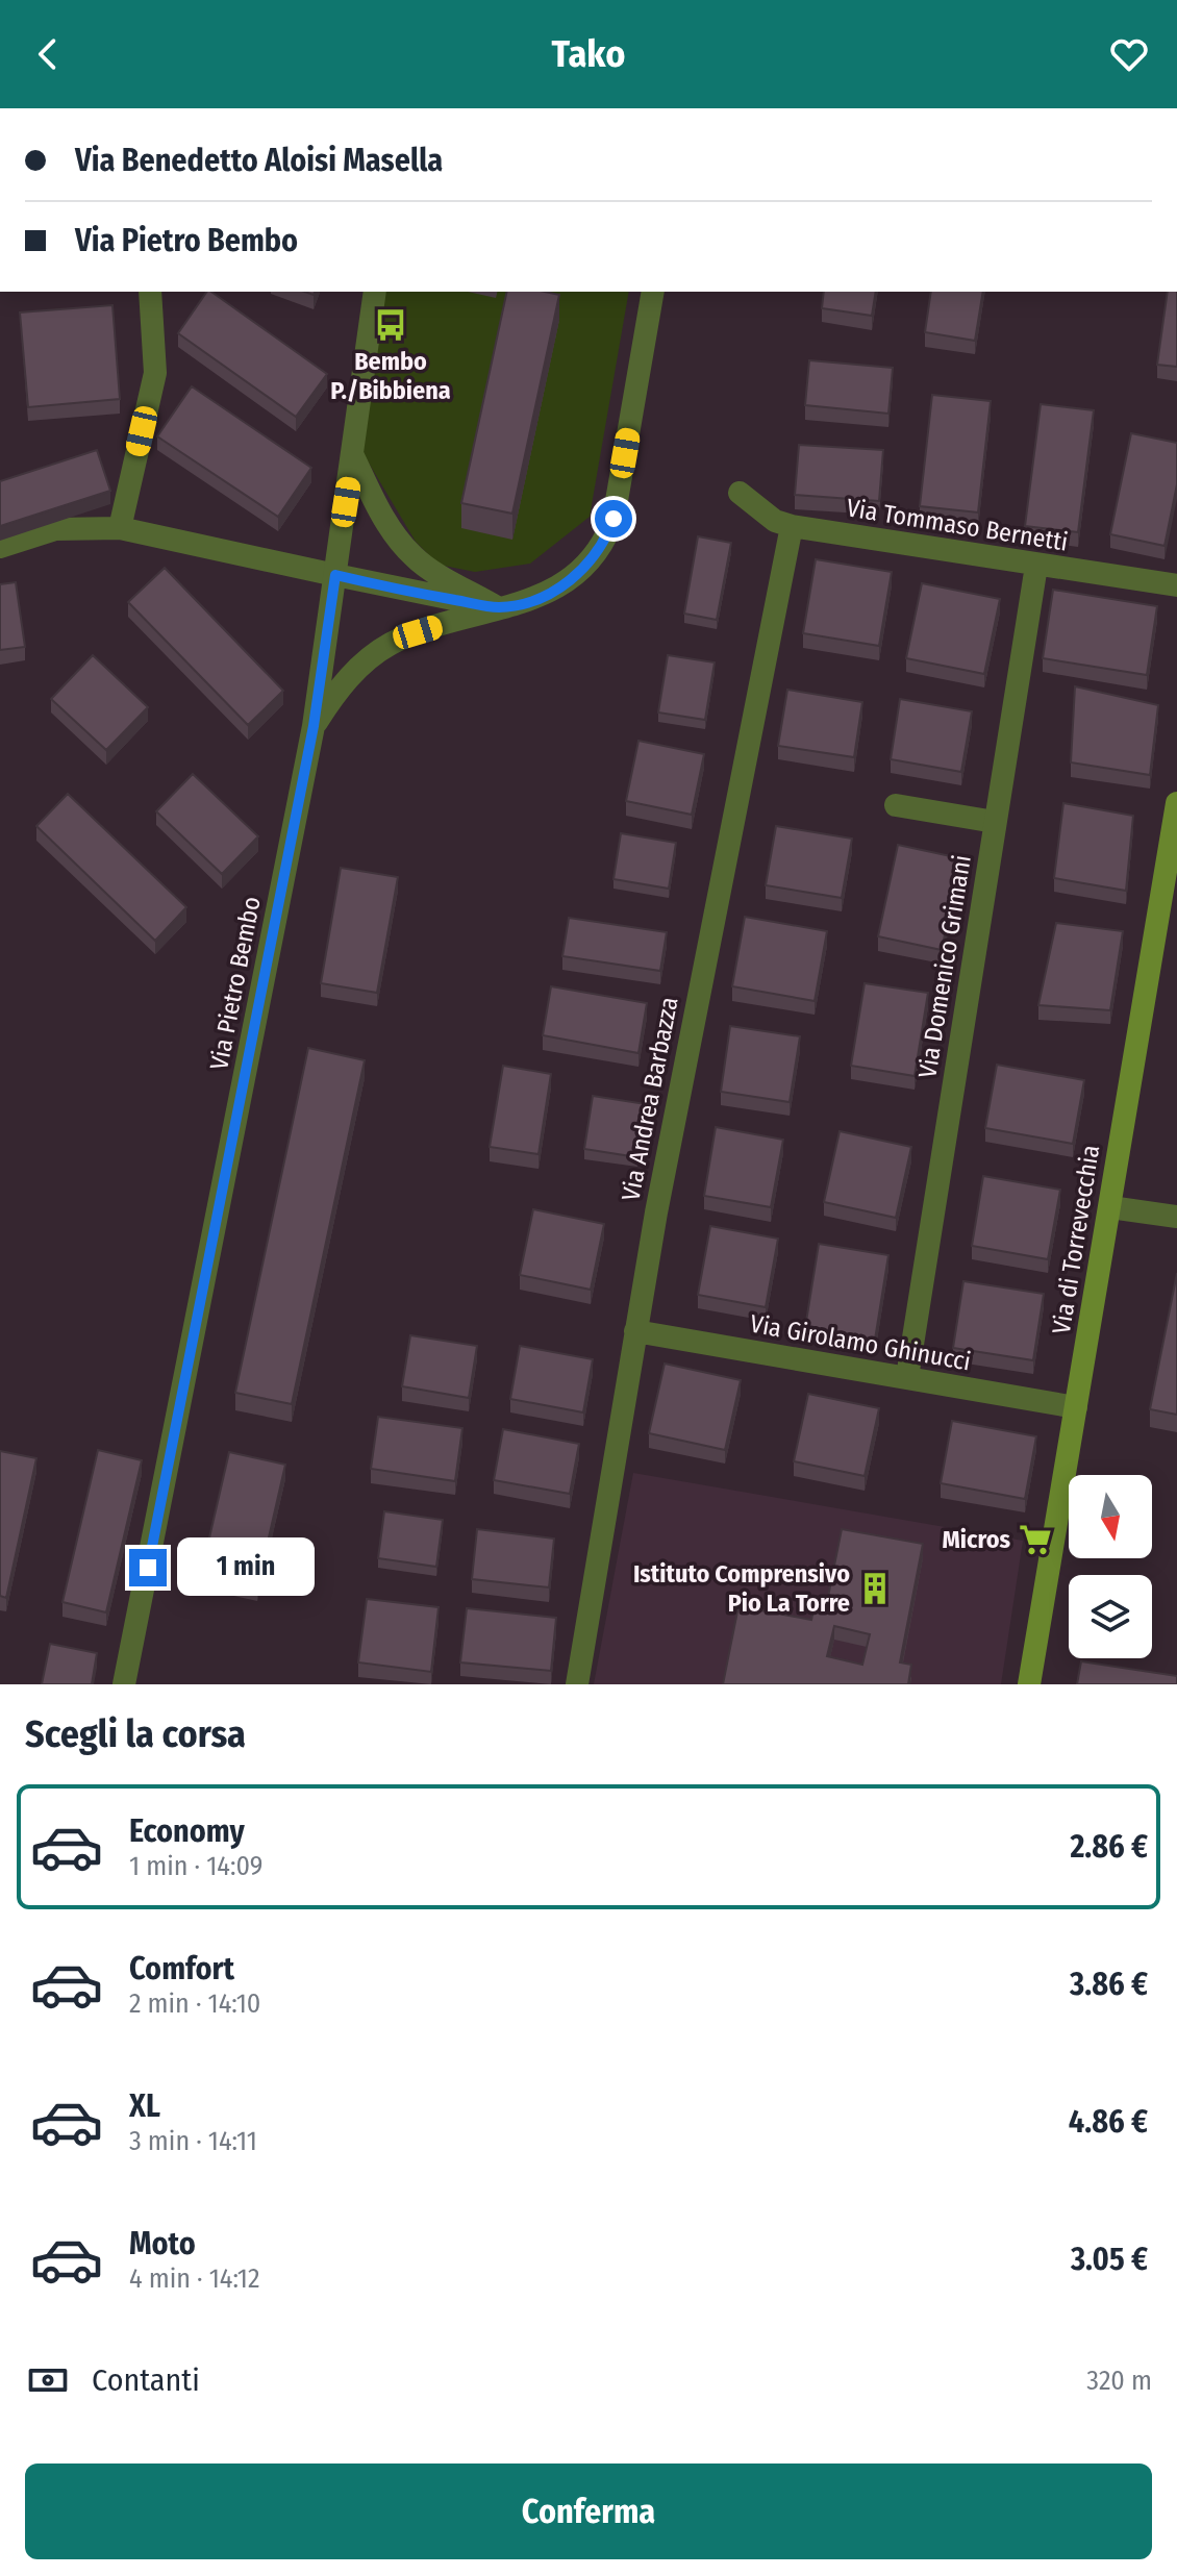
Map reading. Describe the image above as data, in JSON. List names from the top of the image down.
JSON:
{
  "streets": {
    "main road": ["Via di Torrevecchia"],
    "street": [
      "Via Tommaso Bernetti",
      "Via Domenico Grimani",
      "Via Pietro Bembo",
      "Via Andrea Barbazza",
      "Via Girolamo Ghinucci"
    ]
  },
  "crossings": [
    ["Via Tommaso Bernetti", "Via Domenico Grimani"],
    ["Via Tommaso Bernetti", "Via Andrea Barbazza"],
    ["Via Domenico Grimani", "Via Girolamo Ghinucci"],
    ["Via Andrea Barbazza", "Via Girolamo Ghinucci"],
    ["Via di Torrevecchia", "Via Girolamo Ghinucci"]
  ],
  "places": {
    "bus stop": ["Bembo P./Bibbiena"],
    "supermarket": ["Micros"],
    "building": ["Istituto Comprensivo Pio La Torre"]
  },
  "north": "bottom",
  "page": {
    "header": "Tako",
    "banner": ["Via Benedetto Aloisi Masella", "Via Pietro Bembo"],
    "bubble": "1 min",
    "heading": "Scegli la corsa",
    "list": [
      {
        "name": "Economy",
        "note": "1 min · 14:09",
        "value": "2.86 €"
      },
      {
        "name": "Comfort",
        "note": "2 min · 14:10",
        "value": "3.86 €"
      },
      {
        "name": "XL",
        "note": "3 min · 14:11",
        "value": "4.86 €"
      },
      {
        "name": "Moto",
        "note": "4 min · 14:12",
        "value": "3.05 €"
      }
    ],
    "pay": ["Contanti", "320 m"],
    "buttons": "Conferma"
  }
}
